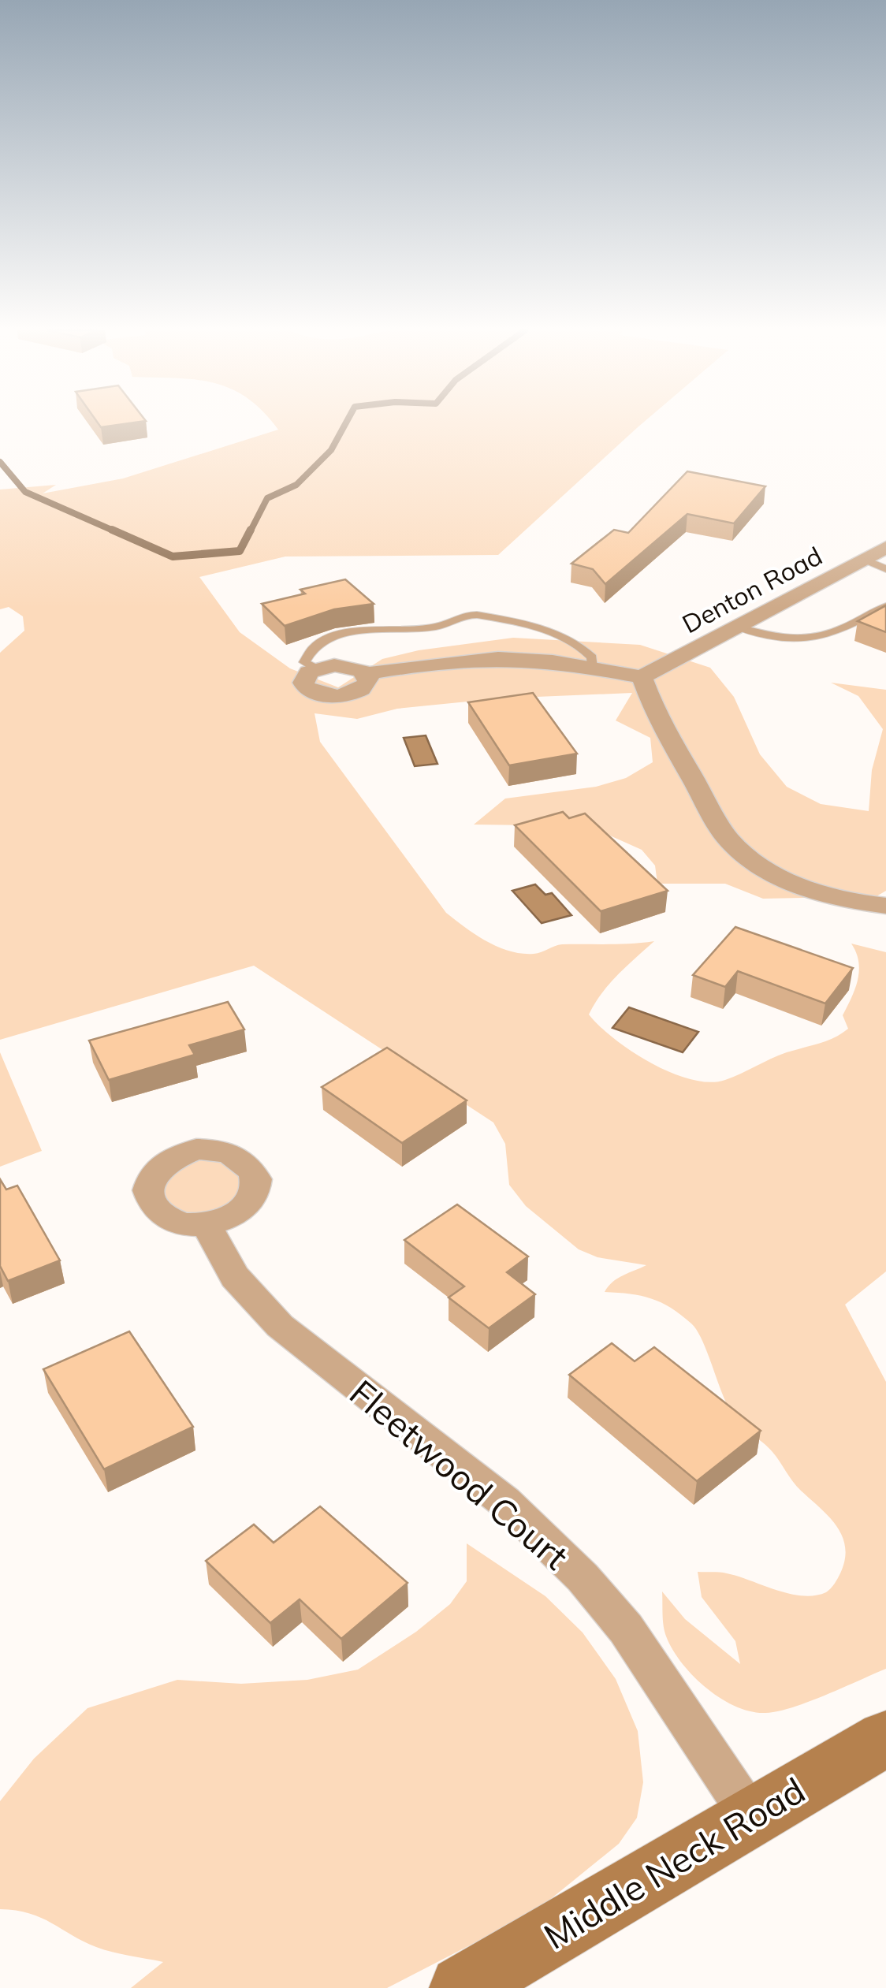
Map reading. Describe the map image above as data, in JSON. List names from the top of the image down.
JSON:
{
  "streets": {
    "main road": ["Middle Neck Road"],
    "street": ["Denton Road", "Fleetwood Court"]
  },
  "crossings": [
    ["Fleetwood Court", "Middle Neck Road"]
  ]
}
